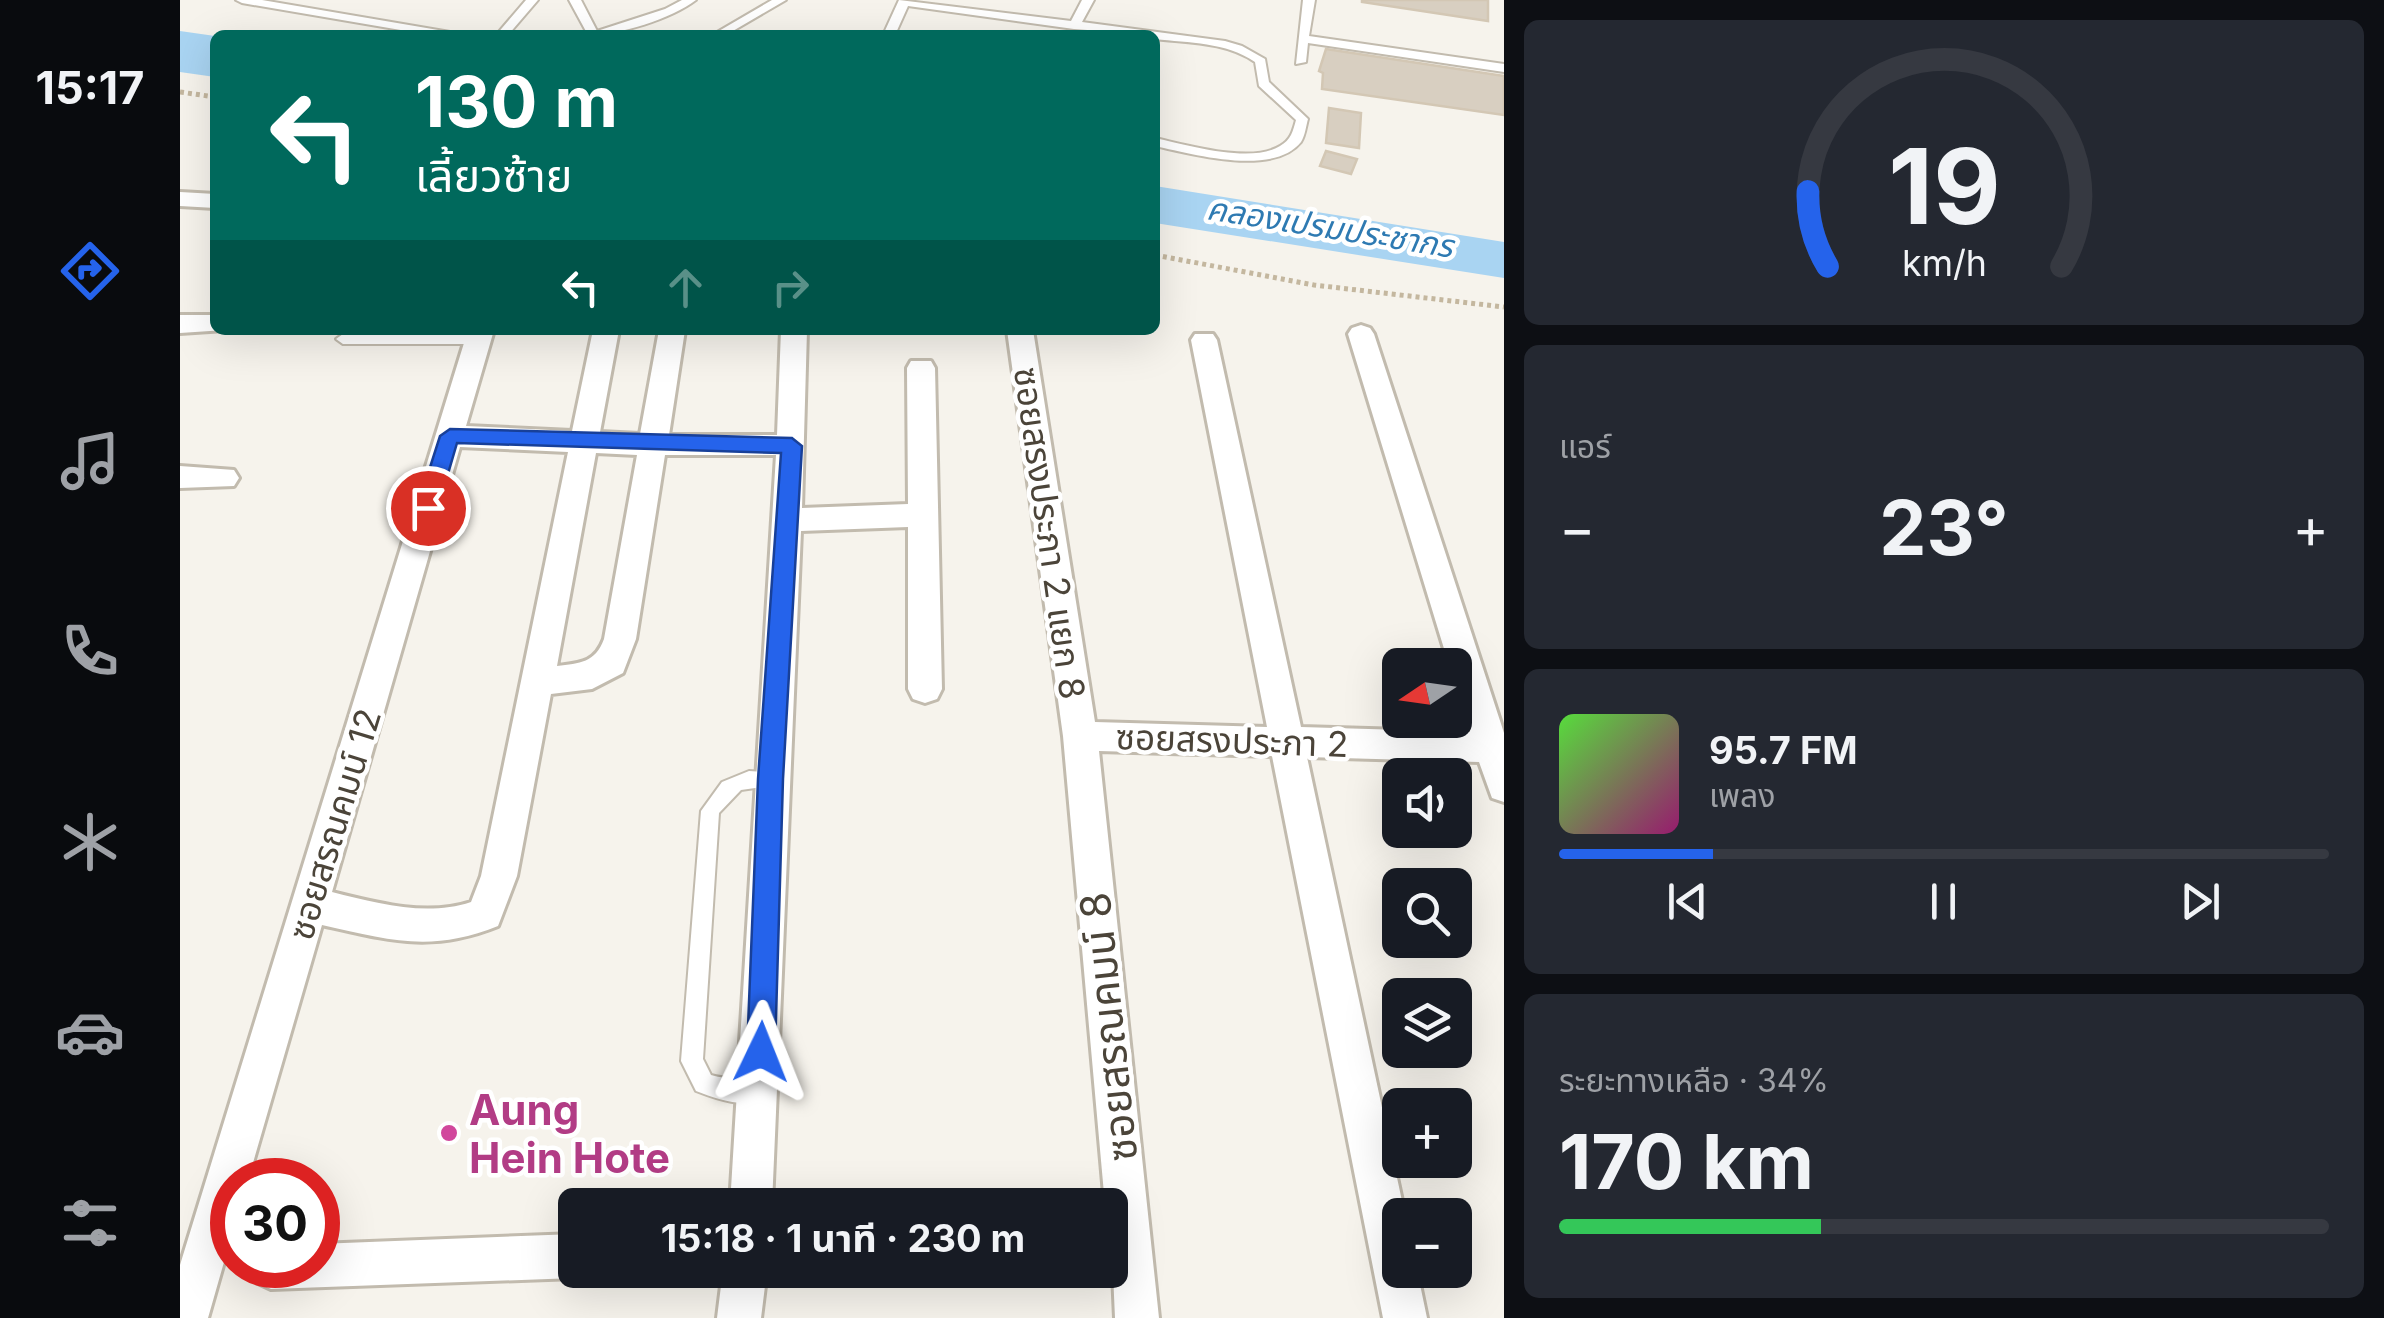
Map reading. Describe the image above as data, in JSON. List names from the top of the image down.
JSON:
{
  "streets": {
    "street": [
      "ซอยสรงประภา 2 แยก 8",
      "ซอยสรงประภา 2",
      "ซอยสรณคมน์ 12",
      "ซอยสรณคมน์ 8"
    ]
  },
  "crossings": [
    ["ซอยสรงประภา 2 แยก 8", "ซอยสรงประภา 2"],
    ["ซอยสรงประภา 2 แยก 8", "ซอยสรณคมน์ 8"],
    ["ซอยสรงประภา 2", "ซอยสรณคมน์ 8"]
  ],
  "water": ["คลองเปรมประชากร"],
  "places": ["Aung Hein Hote"],
  "north": "left",
  "page": {
    "tabs": "15:17",
    "turn": ["130 m", "เลี้ยวซ้าย"],
    "tile": [
      "แอร์",
      ["ระยะทางเหลือ · 34%", "170 km"]
    ],
    "heat": ["−", "23°", "+"],
    "map_buttons": ["+", "−"],
    "song": ["95.7 FM", "เพลง"],
    "limit": "30",
    "trip": "15:18 · 1 นาที · 230 m",
    "gauge": ["19", "km/h"]
  }
}
